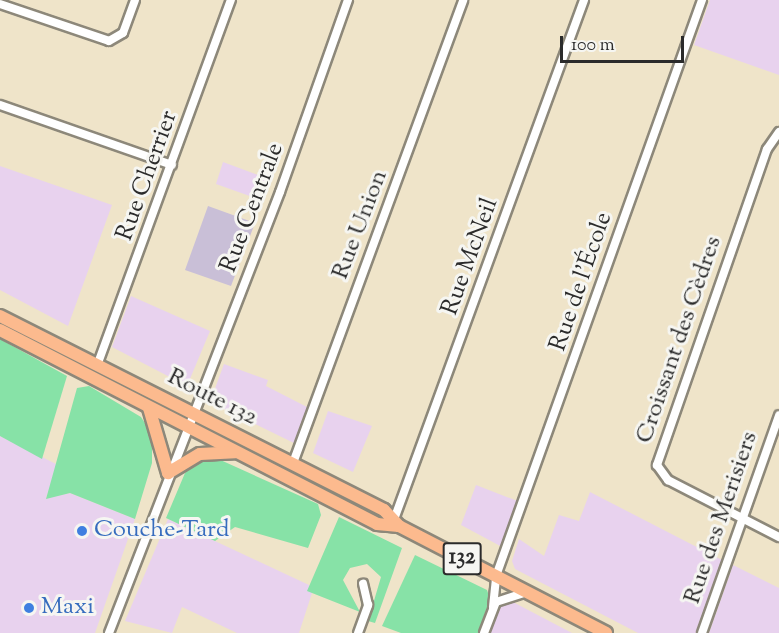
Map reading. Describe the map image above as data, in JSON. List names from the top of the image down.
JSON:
{
  "streets": {
    "highway": ["Route 132", "132"],
    "street": [
      "Rue Cherrier",
      "Rue Centrale",
      "Rue Union",
      "Rue McNeil",
      "Rue de l'École",
      "Croissant des Cèdres",
      "Rue des Merisiers"
    ]
  },
  "crossings": [
    ["Rue Cherrier", "Route 132"],
    ["Rue Centrale", "Route 132"],
    ["Rue Union", "Route 132"],
    ["Rue McNeil", "Route 132"],
    ["Rue de l'École", "Route 132"],
    ["Croissant des Cèdres", "Rue des Merisiers"]
  ],
  "places": ["Couche-Tard", "Maxi"],
  "scale_bar": "100 m"
}
